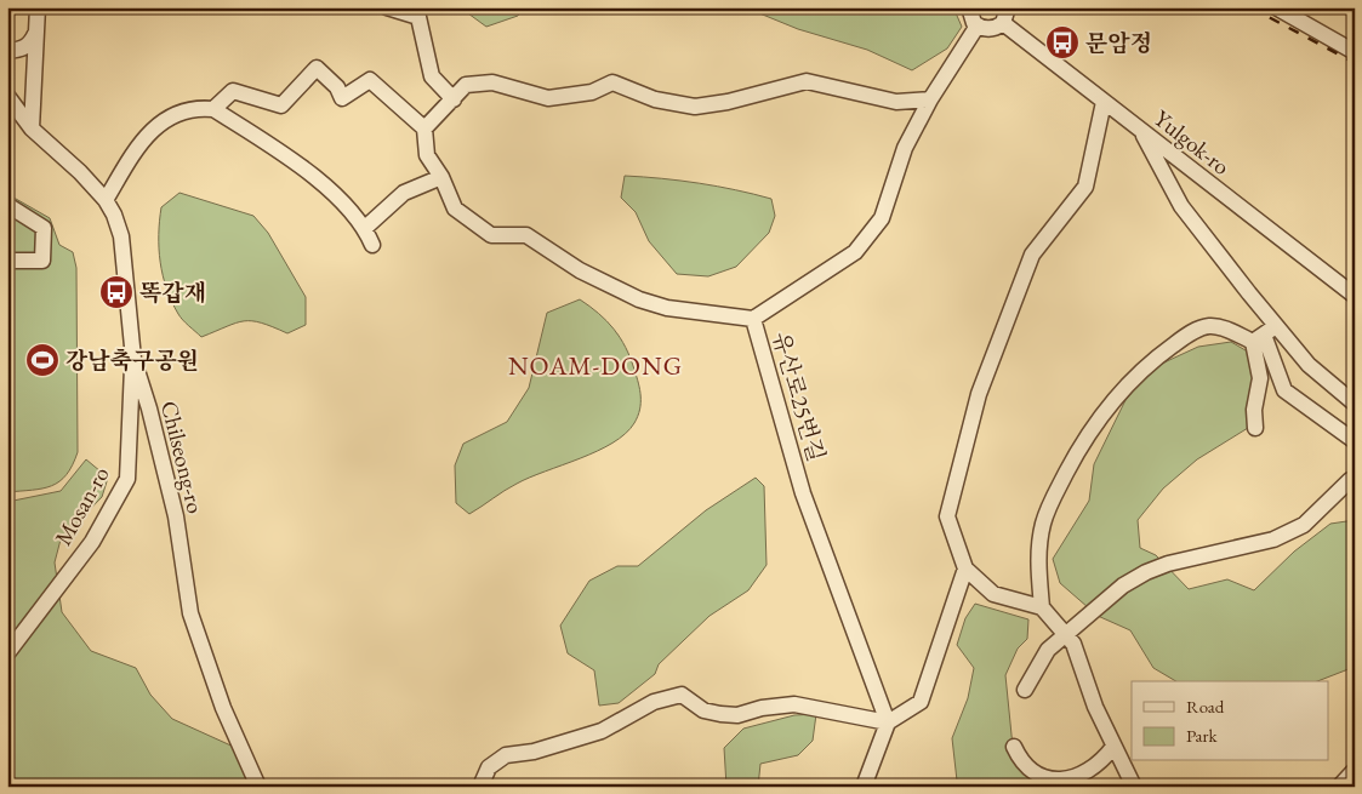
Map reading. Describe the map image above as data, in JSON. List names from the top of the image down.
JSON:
{
  "streets": {
    "street": [
      "Yulgok-ro",
      "유산로25번길",
      "Chilseong-ro",
      "Mosan-ro"
    ]
  },
  "crossings": [
    ["Chilseong-ro", "Mosan-ro"]
  ],
  "districts": ["NOAM-DONG"],
  "places": {
    "bus stop": ["문암정", "똑갑재"],
    "sports": ["강남축구공원"]
  },
  "legend": ["Road", "Park"]
}
